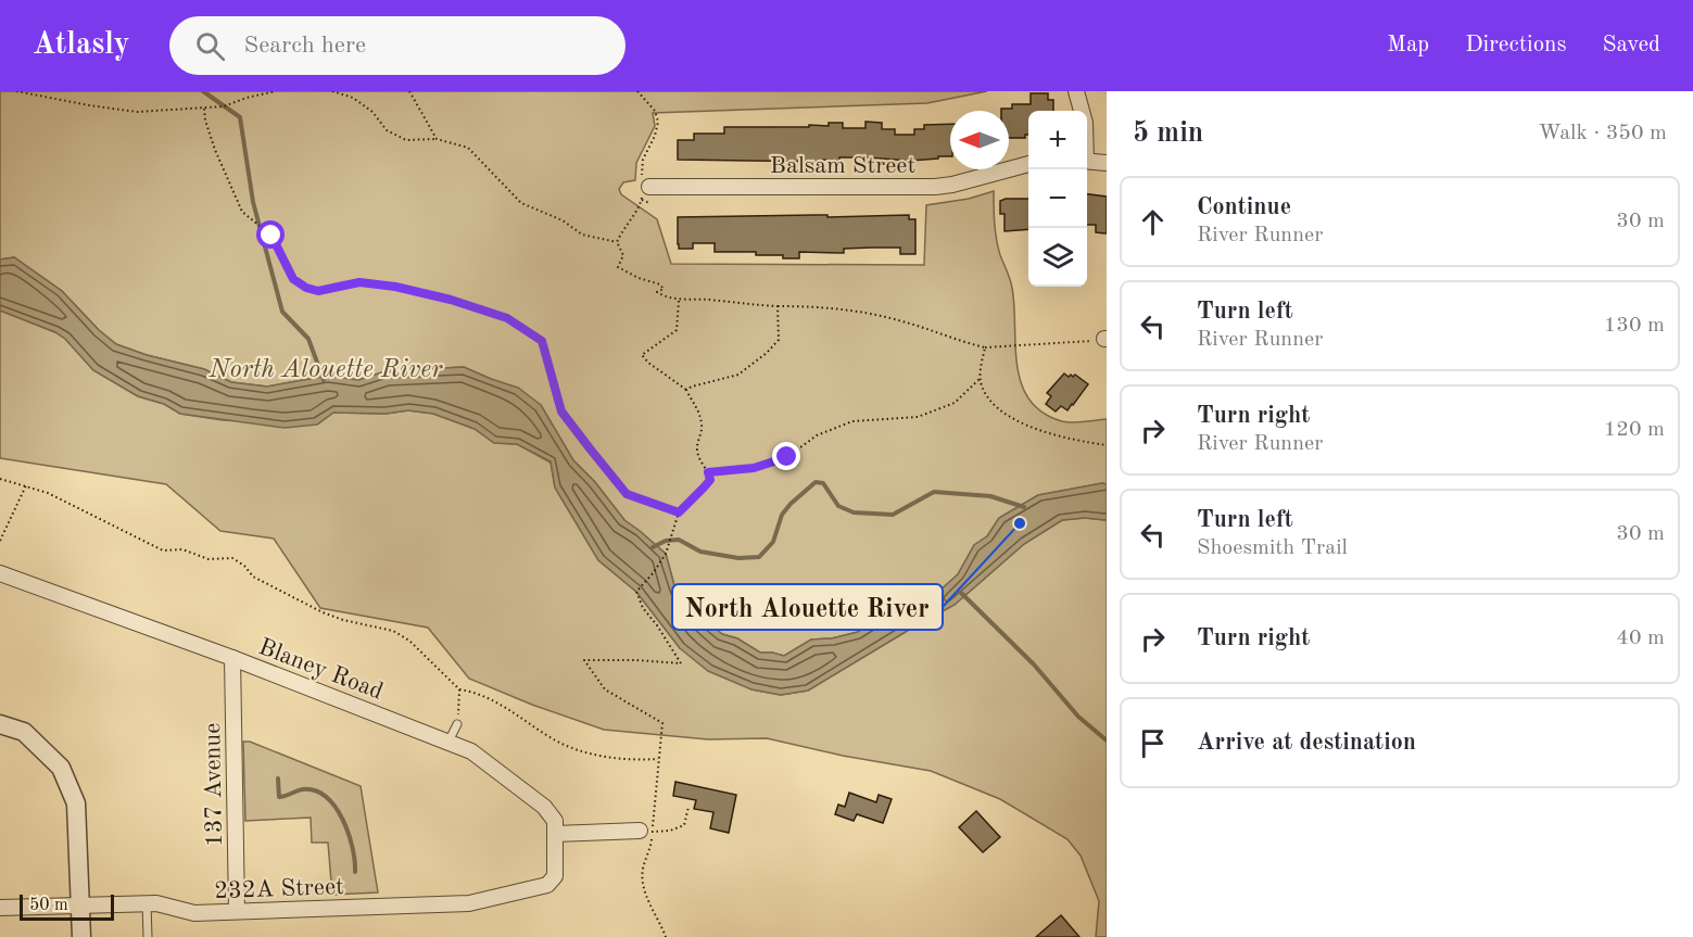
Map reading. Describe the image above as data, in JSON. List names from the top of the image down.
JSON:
{
  "streets": {
    "street": [
      "Balsam Street",
      "Blaney Road",
      "137 Avenue",
      "232A Street"
    ]
  },
  "crossings": [
    ["Blaney Road", "137 Avenue"],
    ["Blaney Road", "232A Street"],
    ["137 Avenue", "232A Street"]
  ],
  "water": ["North Alouette River"],
  "places": ["North Alouette River"],
  "scale_bar": "50 m",
  "north": "left",
  "page": {
    "header": "Atlasly",
    "search": "Search here",
    "nav": ["Map", "Directions", "Saved"],
    "heading": ["5 min", "Walk · 350 m"],
    "map_buttons": ["+", "−"],
    "list": [
      ["Continue", "River Runner", "30 m"],
      ["Turn left", "River Runner", "130 m"],
      ["Turn right", "River Runner", "120 m"],
      ["Turn left", "Shoesmith Trail", "30 m"],
      ["Turn right", "40 m"],
      "Arrive at destination"
    ],
    "scale": "50 m"
  }
}
